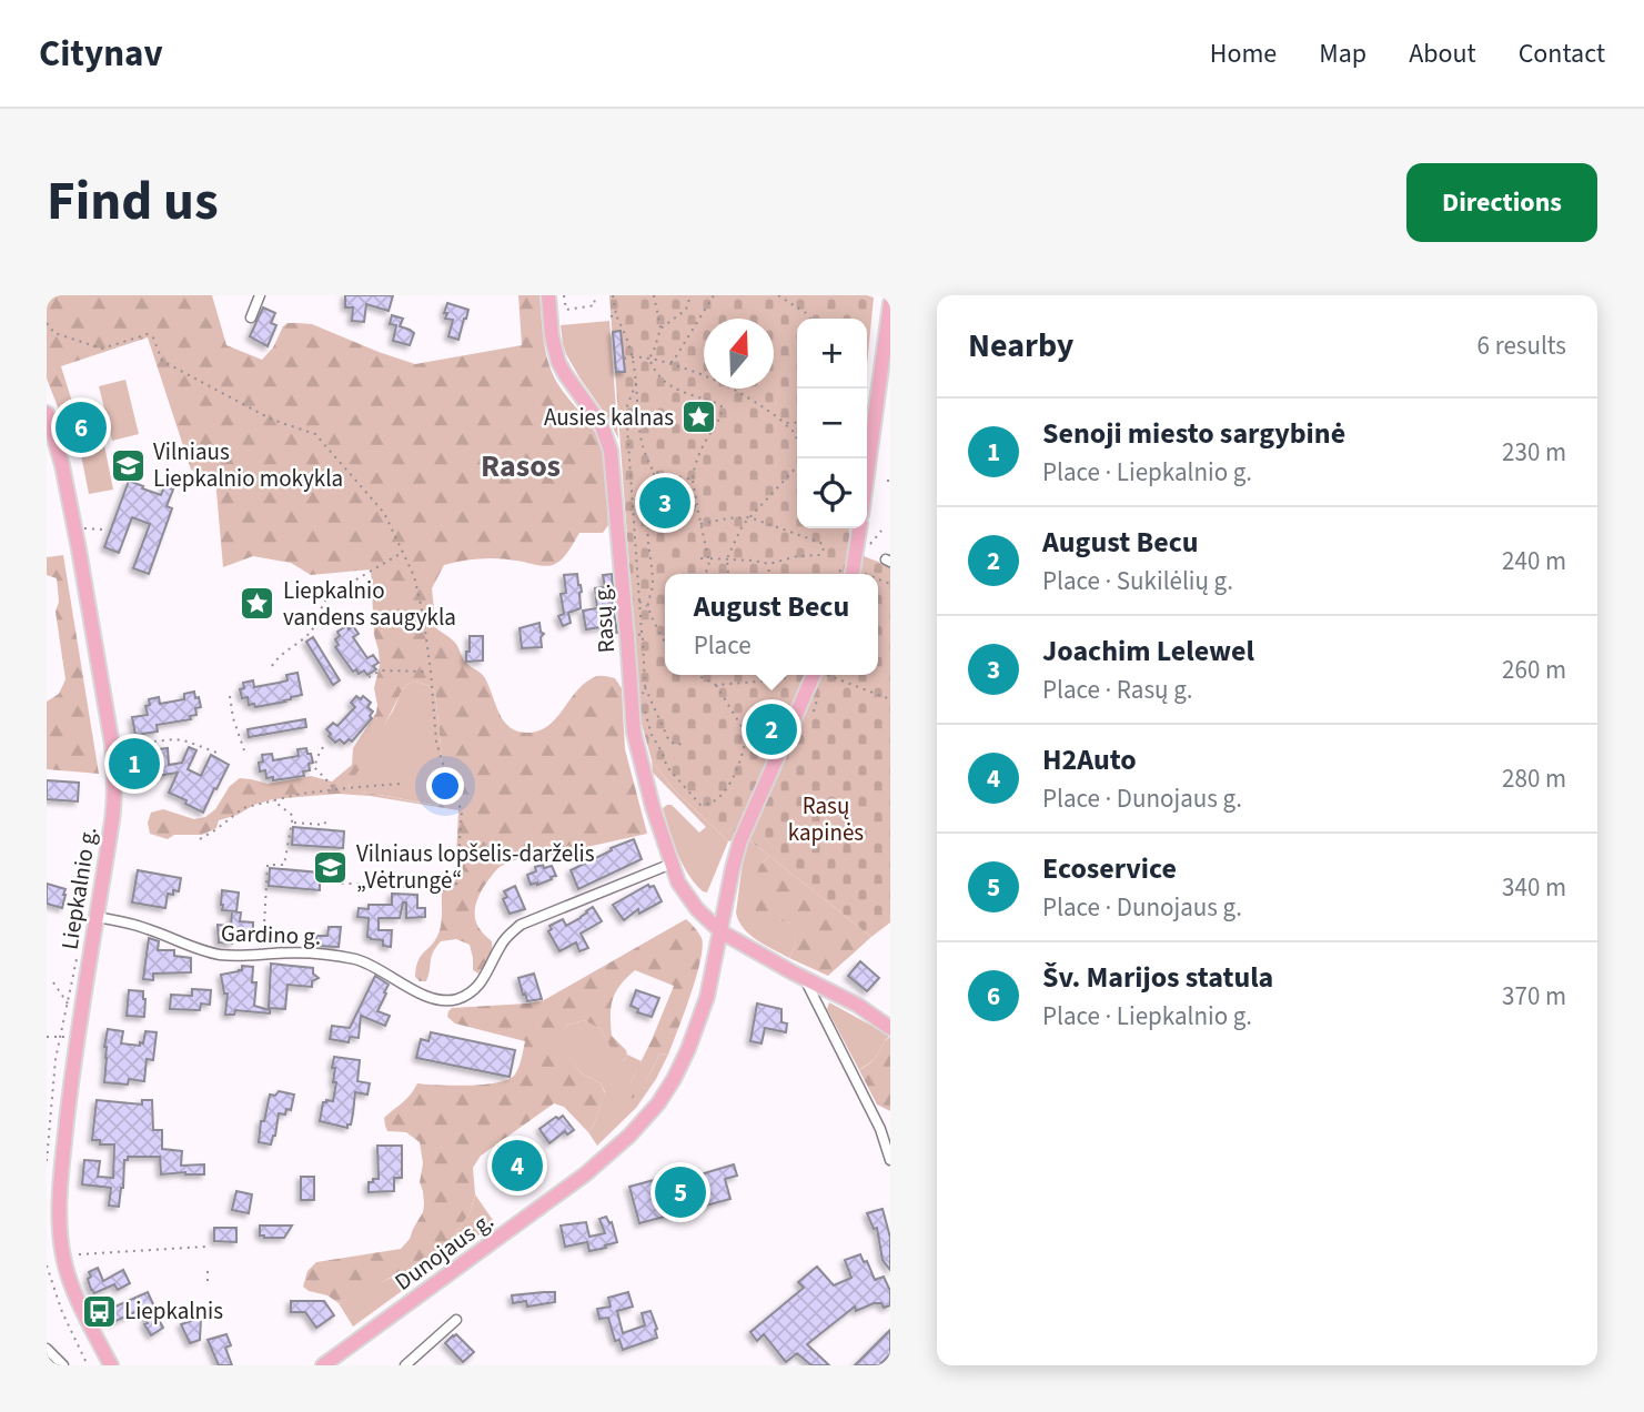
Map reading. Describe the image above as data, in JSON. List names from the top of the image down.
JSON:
{
  "streets": {
    "main road": ["Rasų g.", "Liepkalnio g.", "Dunojaus g."],
    "street": ["Gardino g."]
  },
  "crossings": [
    ["Rasų g.", "Gardino g."],
    ["Rasų g.", "Dunojaus g."],
    ["Liepkalnio g.", "Gardino g."]
  ],
  "districts": ["Rasos"],
  "parks": ["Rasų kapinės"],
  "places": {
    "place": ["Ausies kalnas", "Liepkalnio vandens saugykla"],
    "school or university": ["Vilniaus Liepkalnio mokykla", "Vilniaus lopšelis-darželis „Vėtrungė“"],
    "bus stop": ["Liepkalnis"]
  },
  "north": "top",
  "page": {
    "header": "Citynav",
    "nav": [
      "Home",
      "Map",
      "About",
      "Contact"
    ],
    "title": "Find us",
    "buttons": "Directions",
    "heading": ["Nearby", "6 results"],
    "map_buttons": ["+", "−"],
    "list": [
      {
        "mark": "1",
        "name": "Senoji miesto sargybinė",
        "note": "Place · Liepkalnio g.",
        "value": "230 m"
      },
      {
        "mark": "2",
        "name": "August Becu",
        "note": "Place · Sukilėlių g.",
        "value": "240 m"
      },
      {
        "mark": "3",
        "name": "Joachim Lelewel",
        "note": "Place · Rasų g.",
        "value": "260 m"
      },
      {
        "mark": "4",
        "name": "H2Auto",
        "note": "Place · Dunojaus g.",
        "value": "280 m"
      },
      {
        "mark": "5",
        "name": "Ecoservice",
        "note": "Place · Dunojaus g.",
        "value": "340 m"
      },
      {
        "mark": "6",
        "name": "Šv. Marijos statula",
        "note": "Place · Liepkalnio g.",
        "value": "370 m"
      }
    ],
    "pins": [
      "6",
      "3",
      "2",
      "1",
      "4",
      "5"
    ],
    "popup": ["August Becu", "Place"]
  }
}
